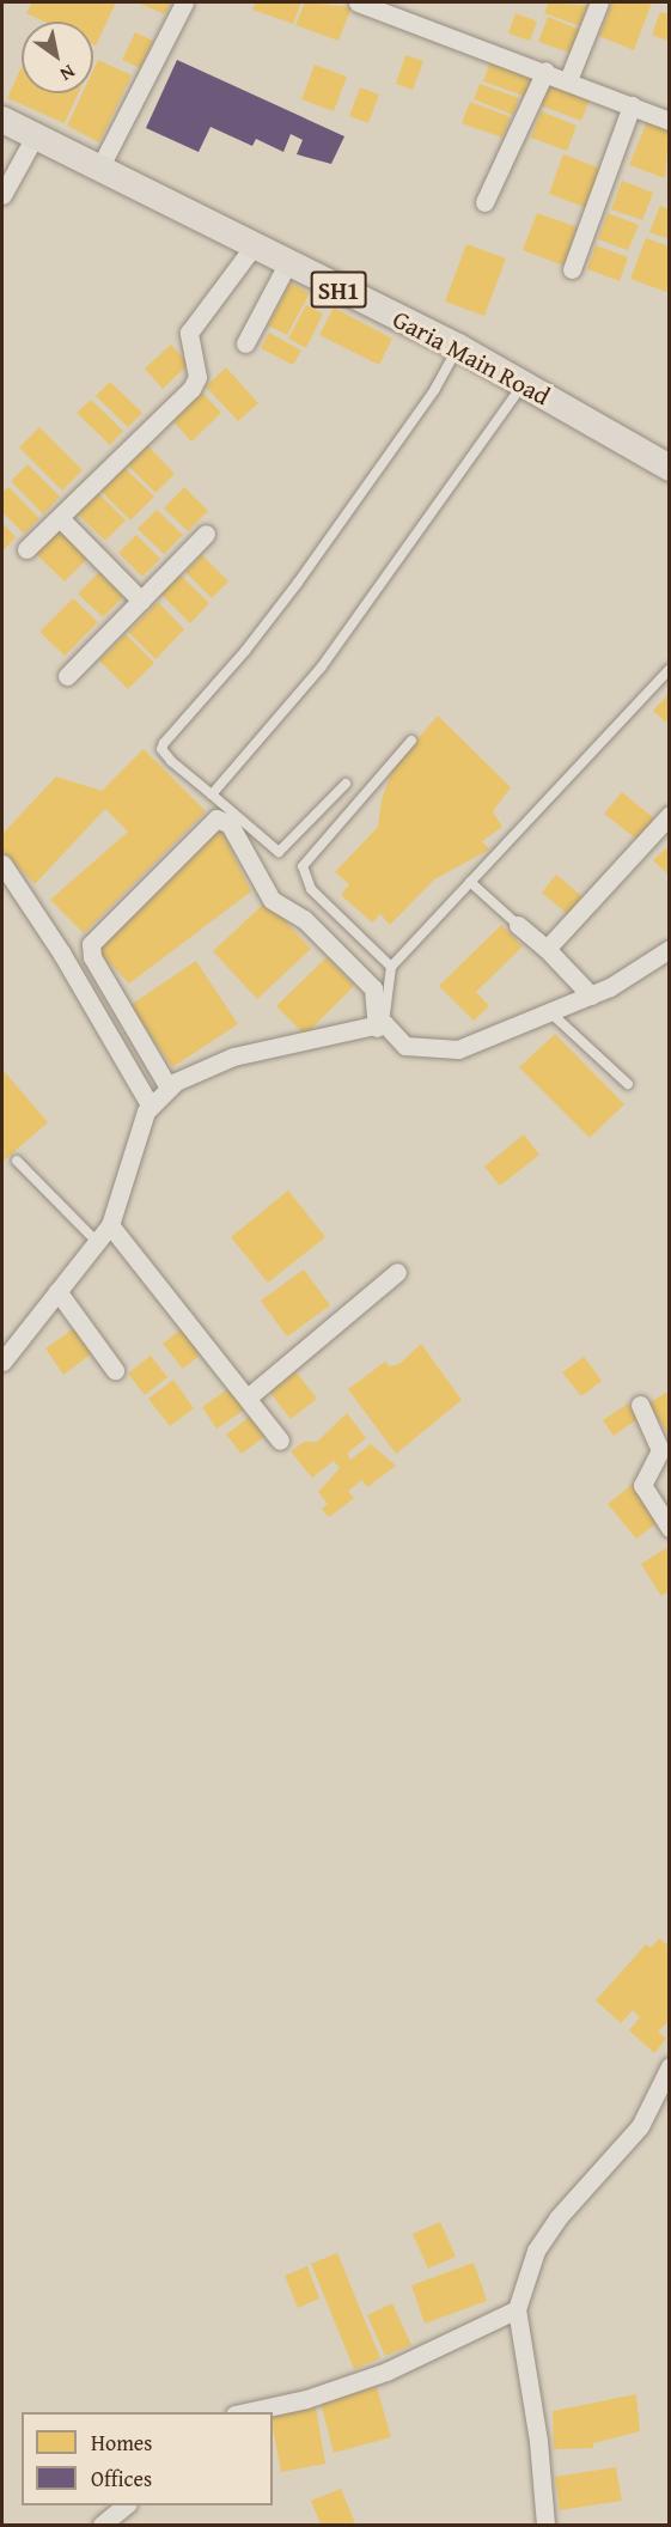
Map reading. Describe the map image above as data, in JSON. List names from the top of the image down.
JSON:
{
  "streets": {
    "main road": ["SH1", "Garia Main Road"]
  },
  "legend": ["Homes", "Offices"],
  "north": "bottom right"
}
